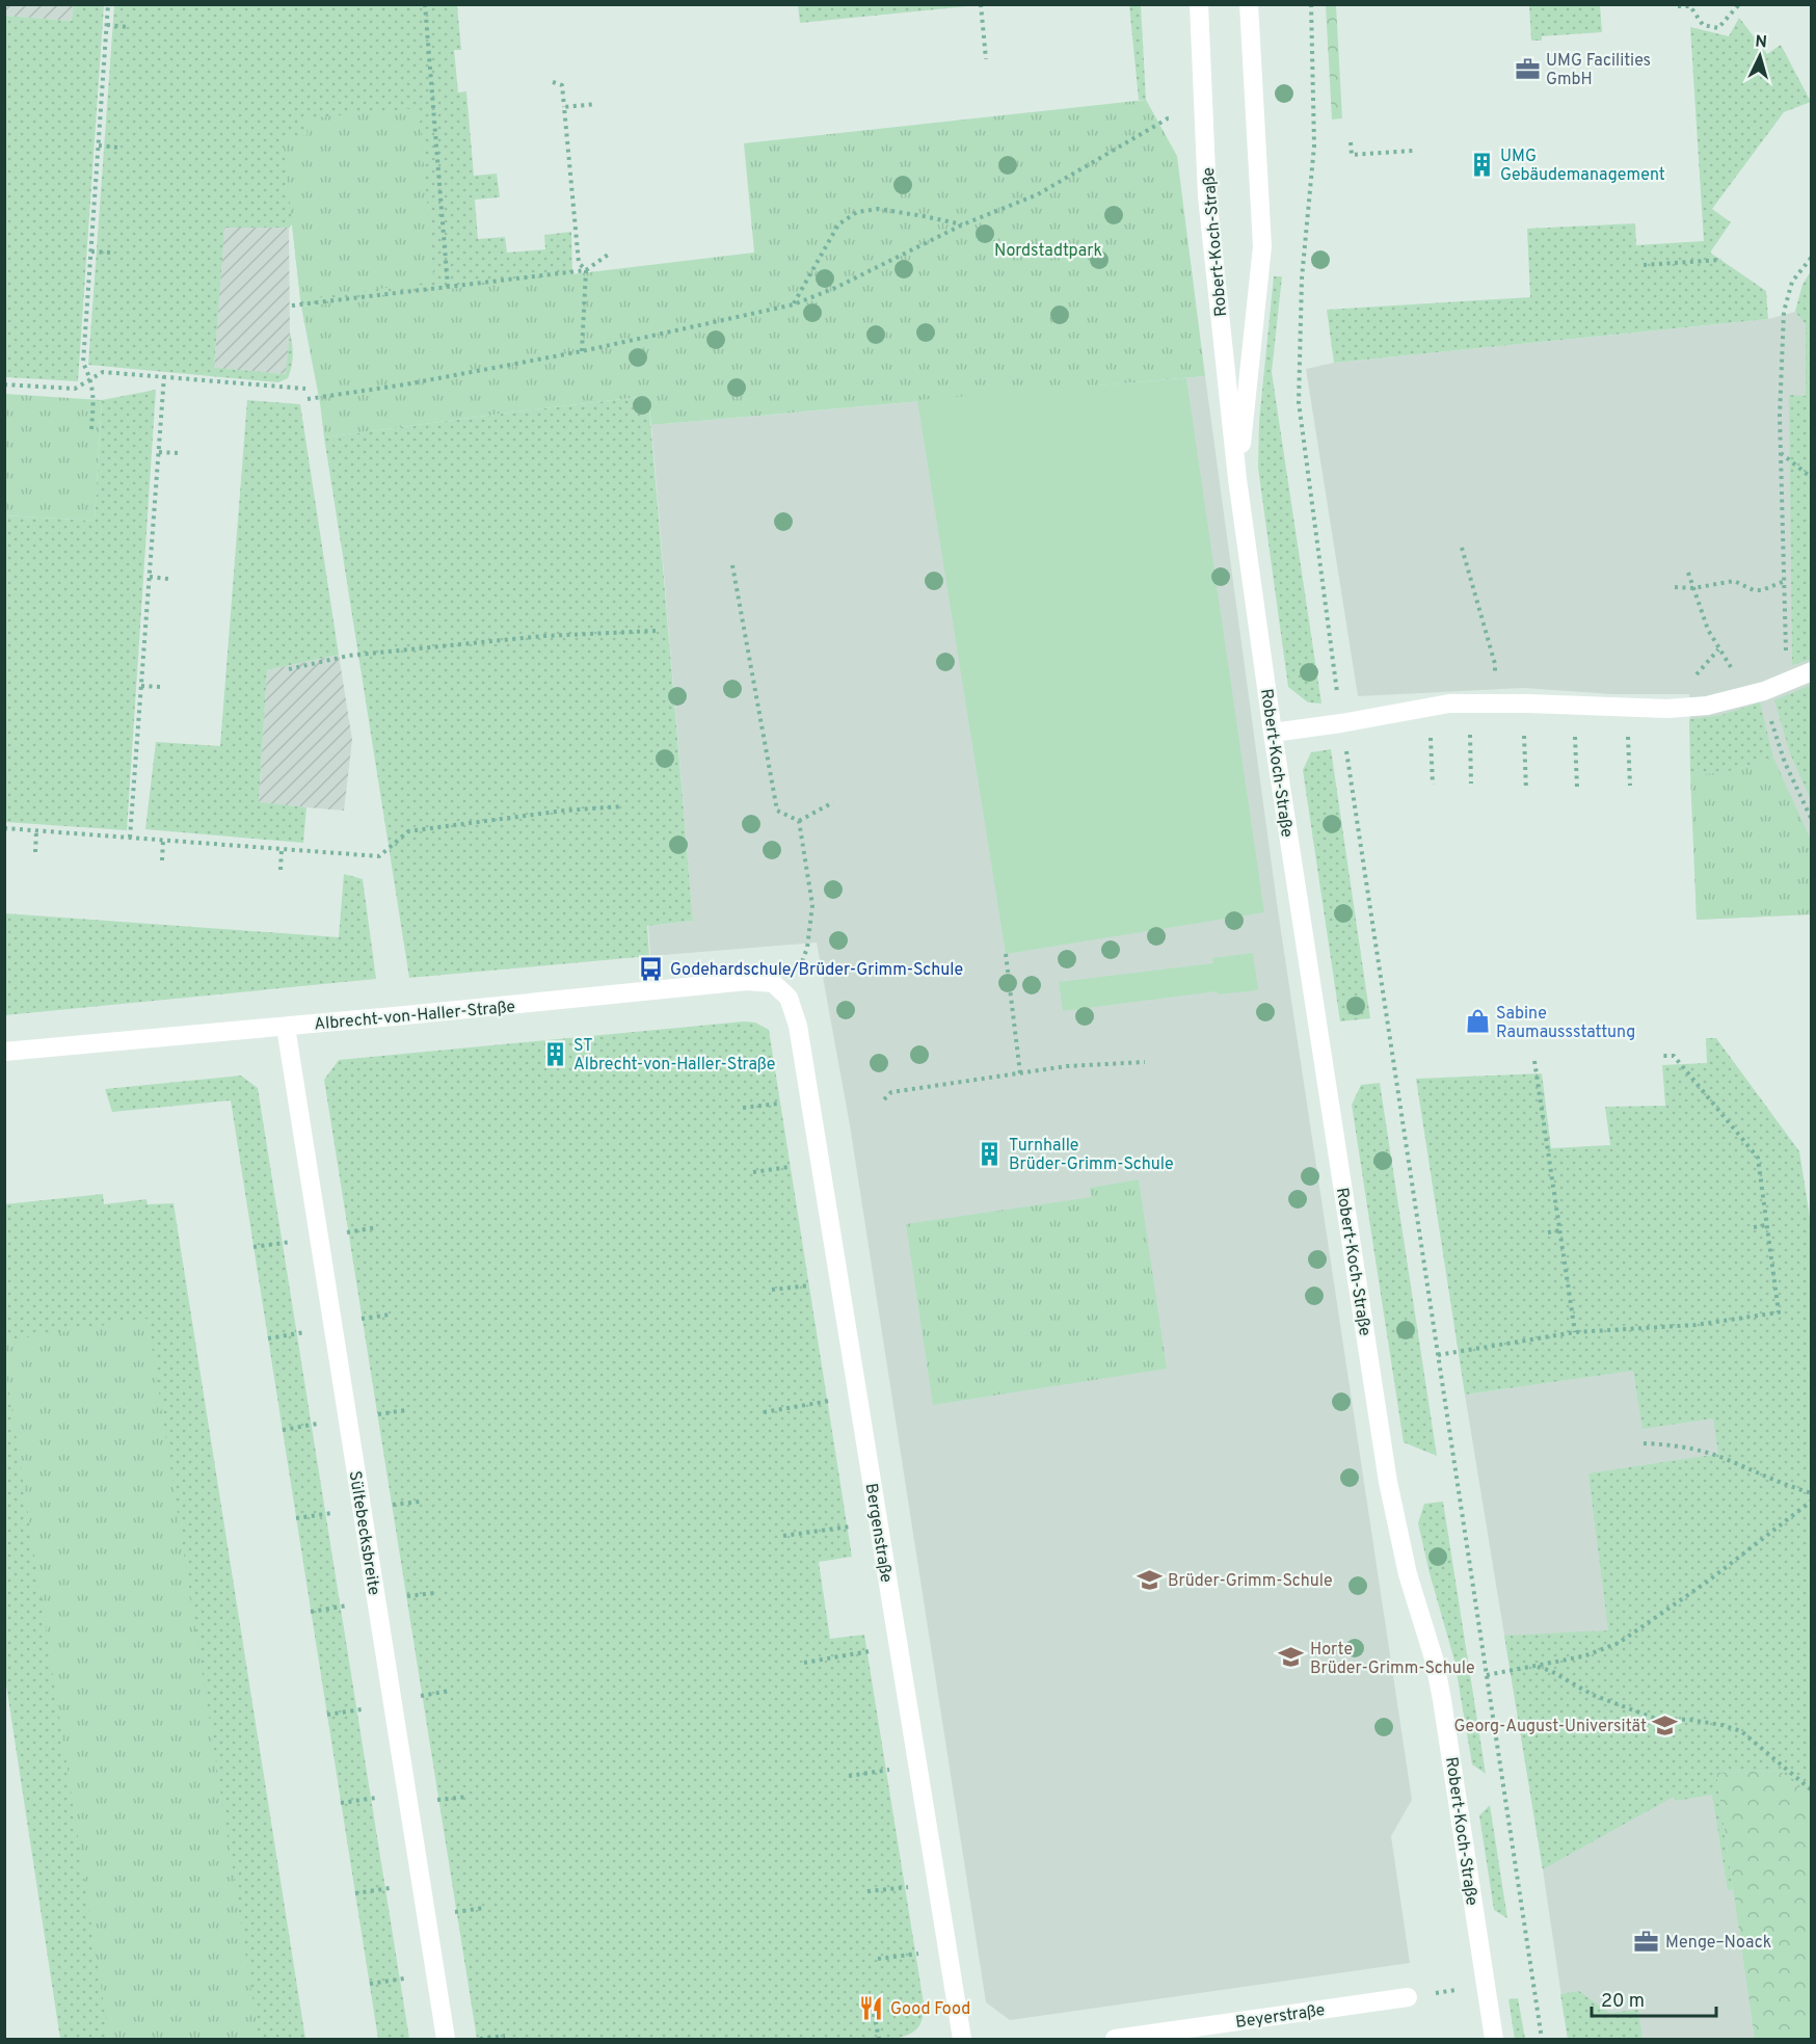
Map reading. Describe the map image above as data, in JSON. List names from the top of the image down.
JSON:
{
  "streets": {
    "street": [
      "Robert-Koch-Straße",
      "Albrecht-von-Haller-Straße",
      "Sültebecksbreite",
      "Bergenstraße",
      "Beyerstraße"
    ]
  },
  "crossings": [
    ["Albrecht-von-Haller-Straße", "Sültebecksbreite"],
    ["Albrecht-von-Haller-Straße", "Bergenstraße"]
  ],
  "parks": ["Nordstadtpark"],
  "places": {
    "office": ["UMG Facilities GmbH", "Menge–Noack"],
    "building": ["UMG Gebäudemanagement", "ST Albrecht-von-Haller-Straße", "Turnhalle Brüder-Grimm-Schule"],
    "bus stop": ["Godehardschule/Brüder-Grimm-Schule"],
    "shop": ["Sabine Raumaussstattung"],
    "school or university": ["Brüder-Grimm-Schule", "Horte Brüder-Grimm-Schule", "Georg-August-Universität"],
    "restaurant": ["Good Food"]
  },
  "scale_bar": "20 m",
  "north": "top"
}
